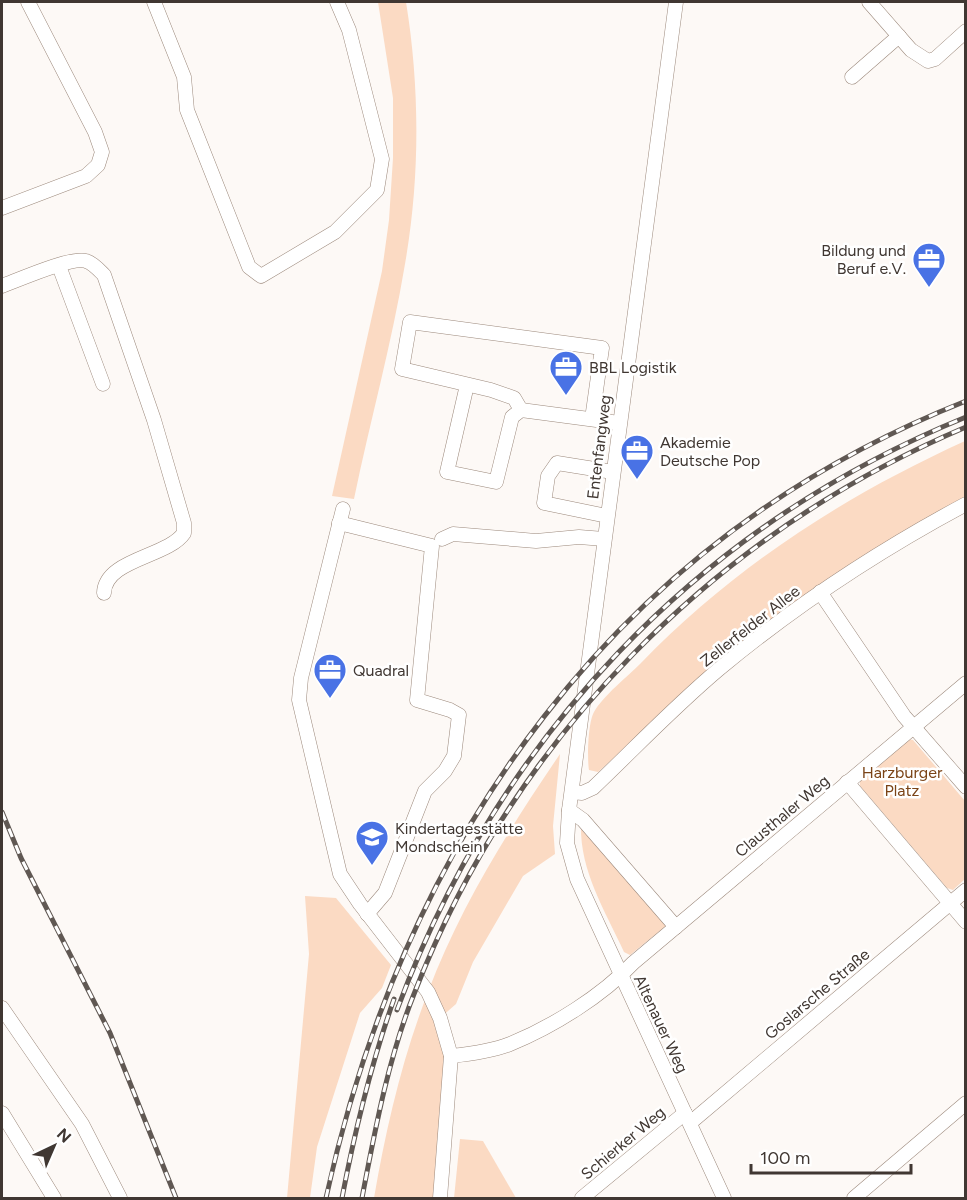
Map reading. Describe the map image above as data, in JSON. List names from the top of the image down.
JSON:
{
  "streets": {
    "street": [
      "Entenfangweg",
      "Zellerfelder Allee",
      "Clausthaler Weg",
      "Goslarsche Straße",
      "Altenauer Weg",
      "Schierker Weg"
    ]
  },
  "crossings": [
    ["Entenfangweg", "Zellerfelder Allee"],
    ["Entenfangweg", "Altenauer Weg"],
    ["Clausthaler Weg", "Altenauer Weg"],
    ["Goslarsche Straße", "Altenauer Weg"],
    ["Goslarsche Straße", "Schierker Weg"],
    ["Altenauer Weg", "Schierker Weg"]
  ],
  "parks": ["Harzburger Platz"],
  "places": {
    "office": [
      "Bildung und Beruf e.V.",
      "BBL Logistik",
      "Akademie Deutsche Pop",
      "Quadral"
    ],
    "school or university": ["Kindertagesstätte Mondschein"]
  },
  "scale_bar": "100 m",
  "north": "top right"
}
